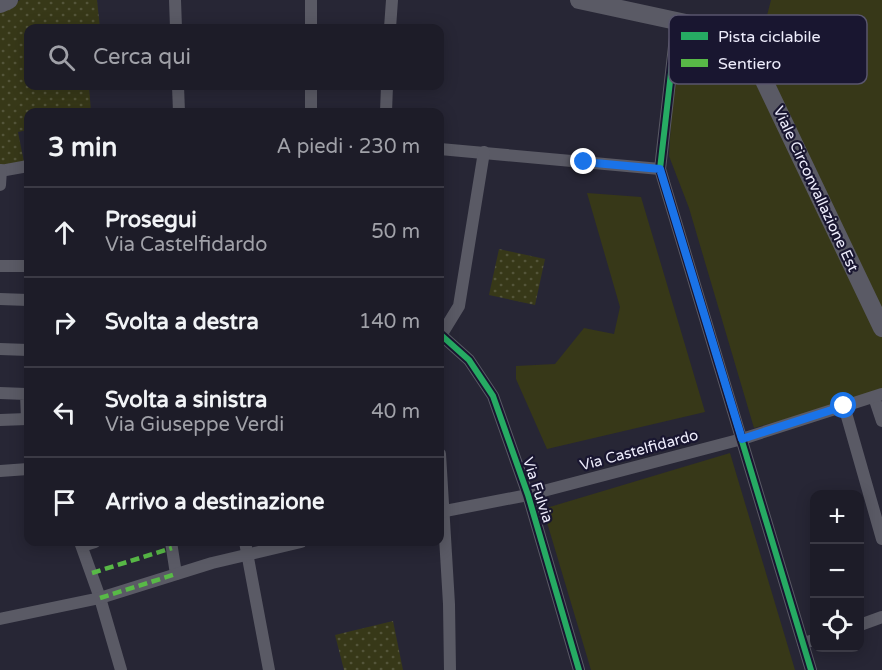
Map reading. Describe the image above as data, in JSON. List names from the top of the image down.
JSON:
{
  "streets": {
    "main road": ["Viale Circonvallazione Est"],
    "street": ["Via Castelfidardo", "Via Fulvia"]
  },
  "crossings": [
    ["Via Castelfidardo", "Via Fulvia"]
  ],
  "legend": ["Pista ciclabile", "Sentiero"],
  "page": {
    "search": "Cerca qui",
    "heading": ["3 min", "A piedi · 230 m"],
    "list": [
      ["Prosegui", "Via Castelfidardo", "50 m"],
      ["Svolta a destra", "140 m"],
      ["Svolta a sinistra", "Via Giuseppe Verdi", "40 m"],
      "Arrivo a destinazione"
    ],
    "map_buttons": ["+", "−"]
  }
}
